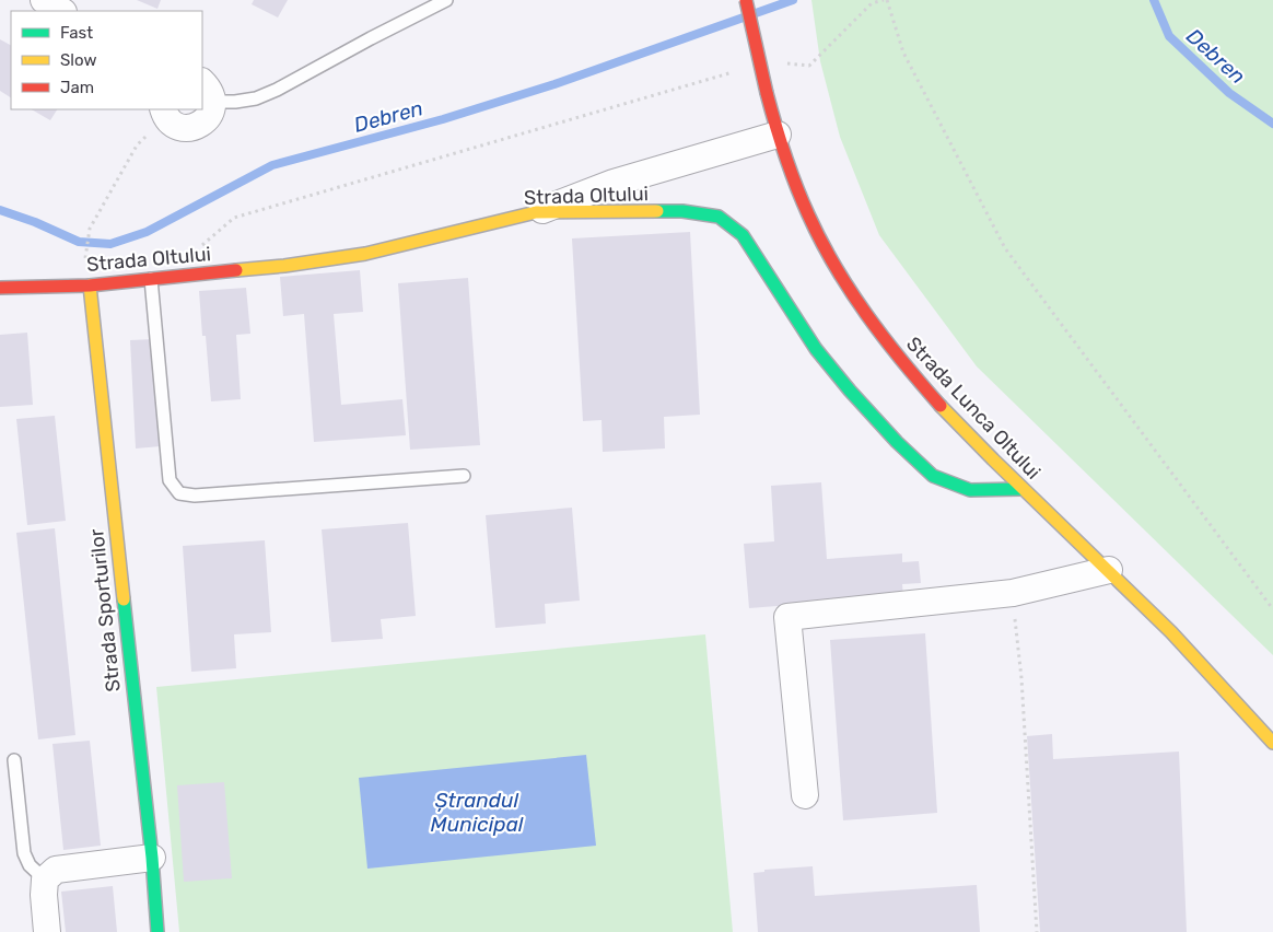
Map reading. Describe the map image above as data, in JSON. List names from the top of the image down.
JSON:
{
  "streets": {
    "street": ["Strada Oltului", "Strada Lunca Oltului", "Strada Sporturilor"]
  },
  "crossings": [
    ["Strada Oltului", "Strada Lunca Oltului"],
    ["Strada Oltului", "Strada Sporturilor"]
  ],
  "water": ["Debren", "Ștrandul Municipal"],
  "legend": ["Fast", "Slow", "Jam"]
}
